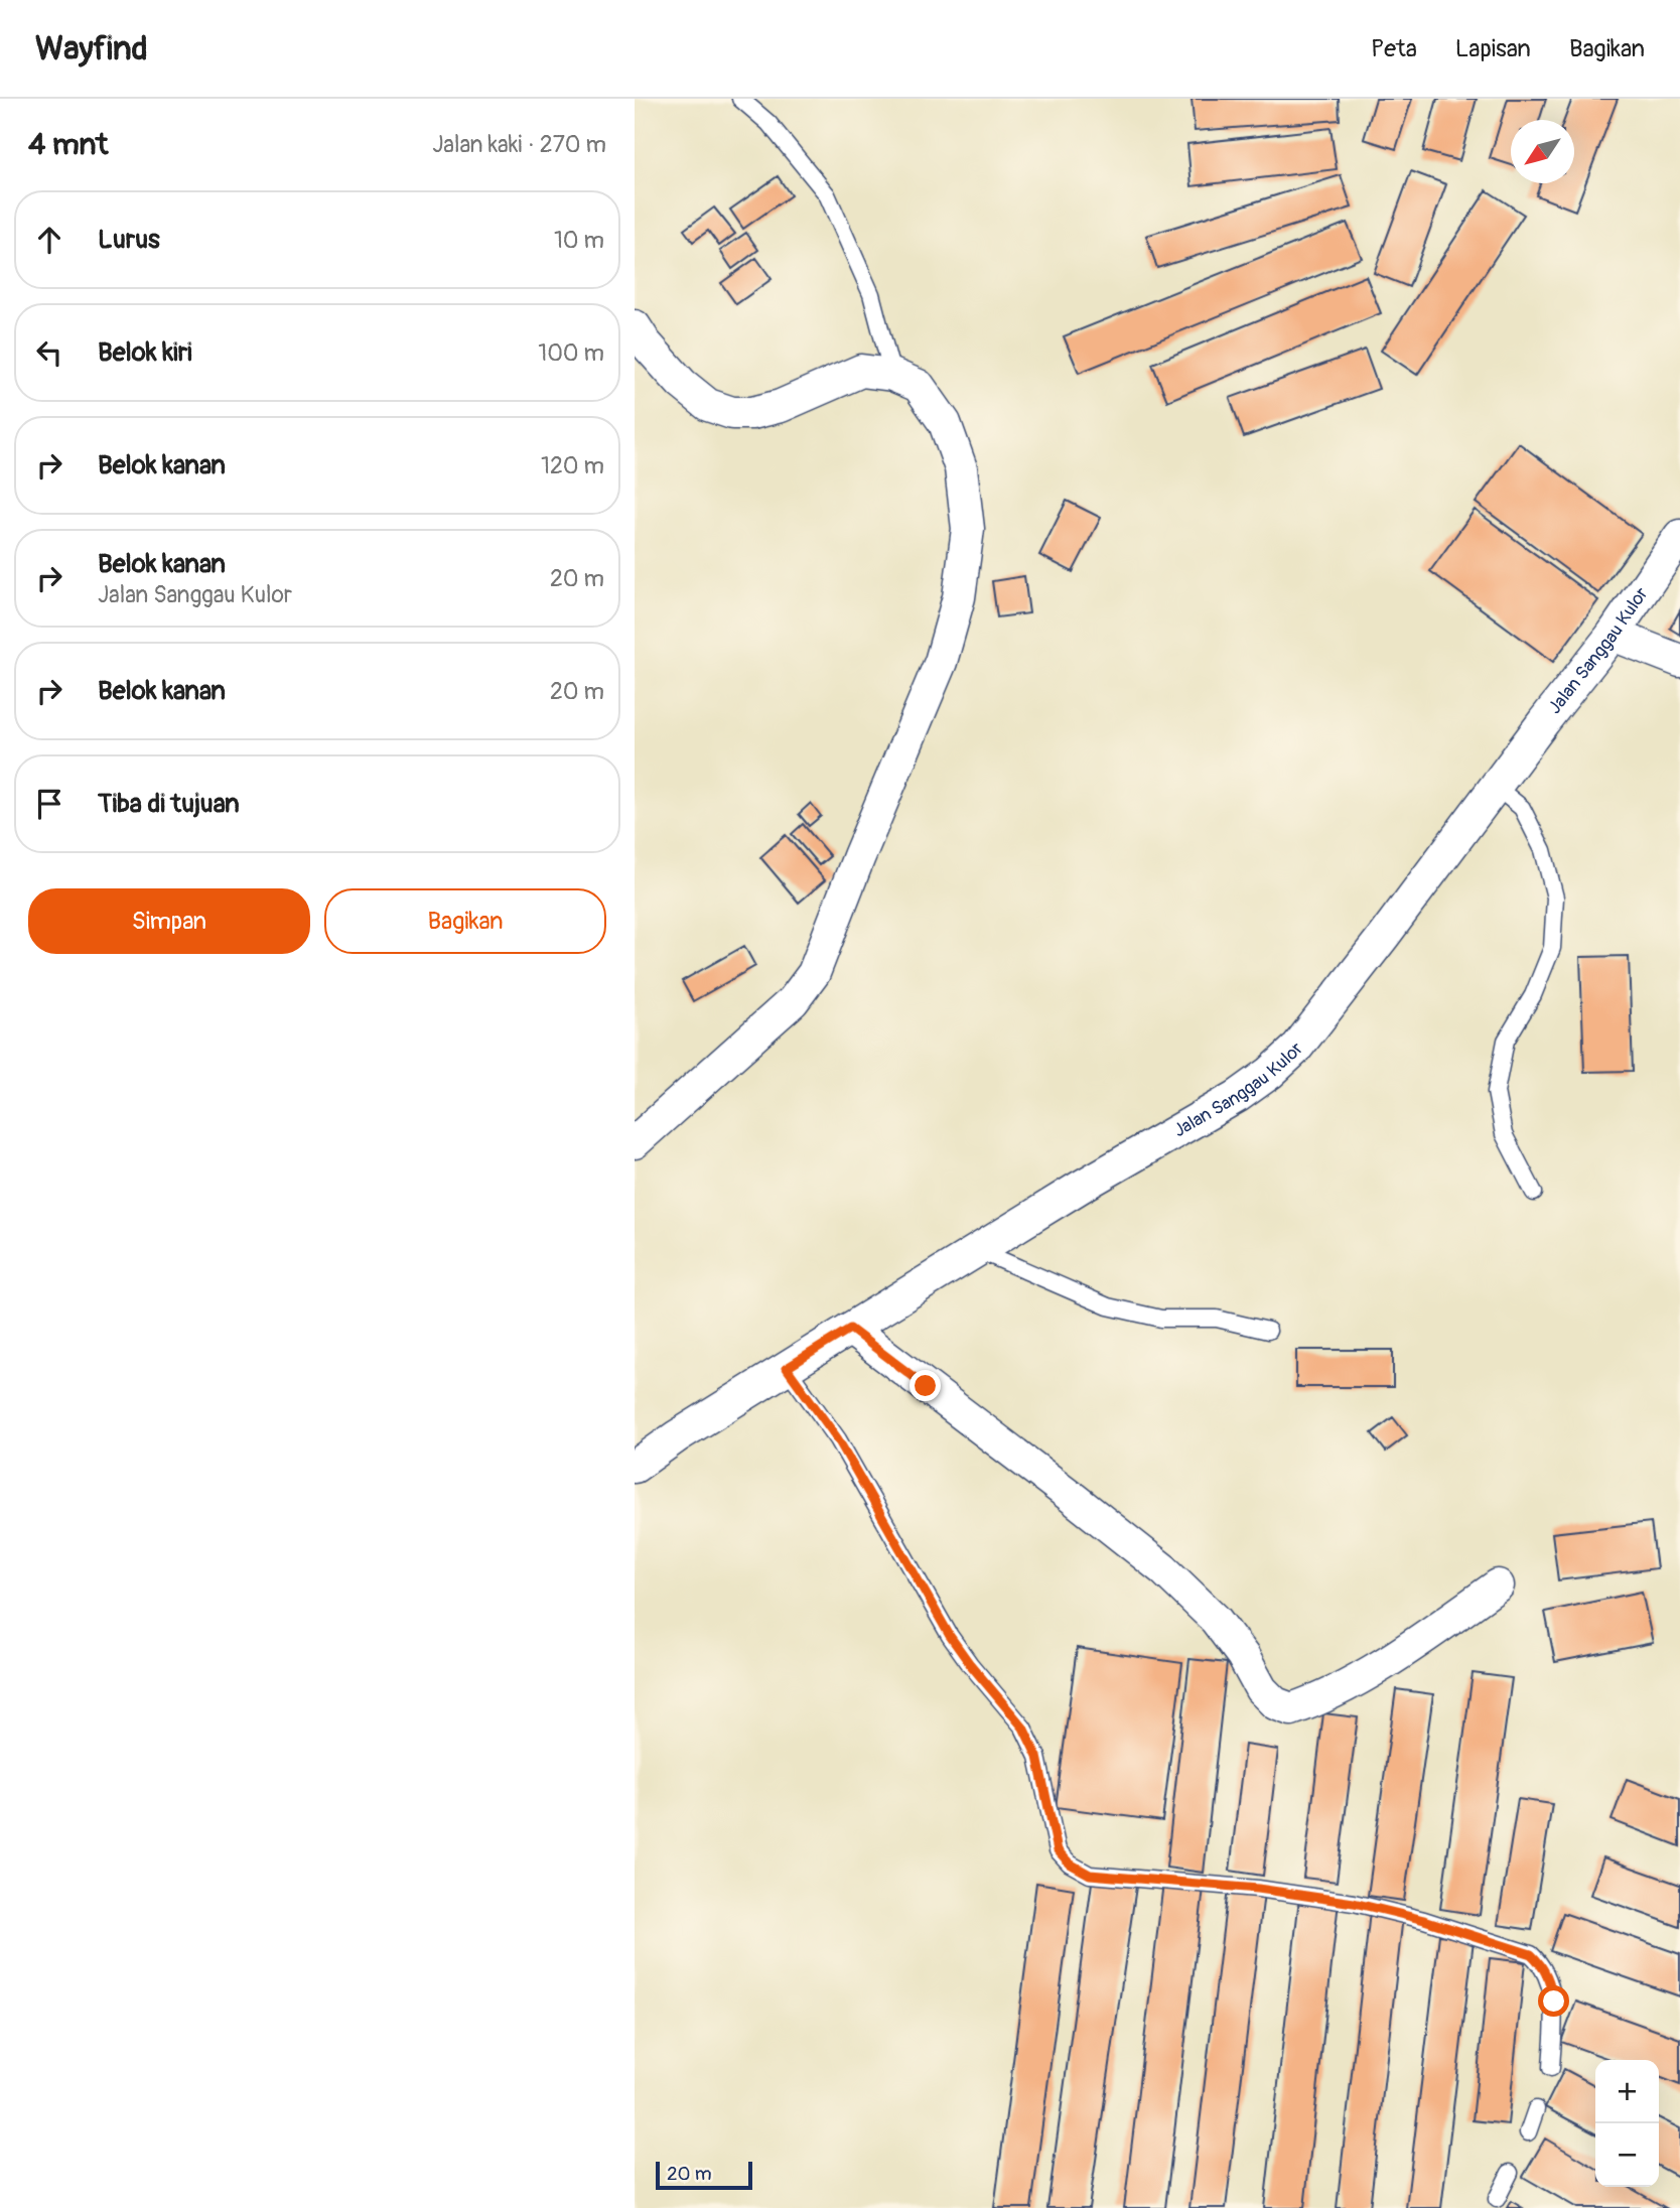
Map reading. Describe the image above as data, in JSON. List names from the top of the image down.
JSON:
{
  "streets": {
    "street": ["Jalan Sanggau Kulor"]
  },
  "scale_bar": "20 m",
  "north": "bottom left",
  "page": {
    "header": "Wayfind",
    "nav": ["Peta", "Lapisan", "Bagikan"],
    "heading": ["4 mnt", "Jalan kaki · 270 m"],
    "list": [
      ["Lurus", "10 m"],
      ["Belok kiri", "100 m"],
      ["Belok kanan", "120 m"],
      ["Belok kanan", "Jalan Sanggau Kulor", "20 m"],
      ["Belok kanan", "20 m"],
      "Tiba di tujuan"
    ],
    "buttons": ["Simpan", "Bagikan"],
    "map_buttons": ["+", "−"],
    "scale": "20 m"
  }
}
